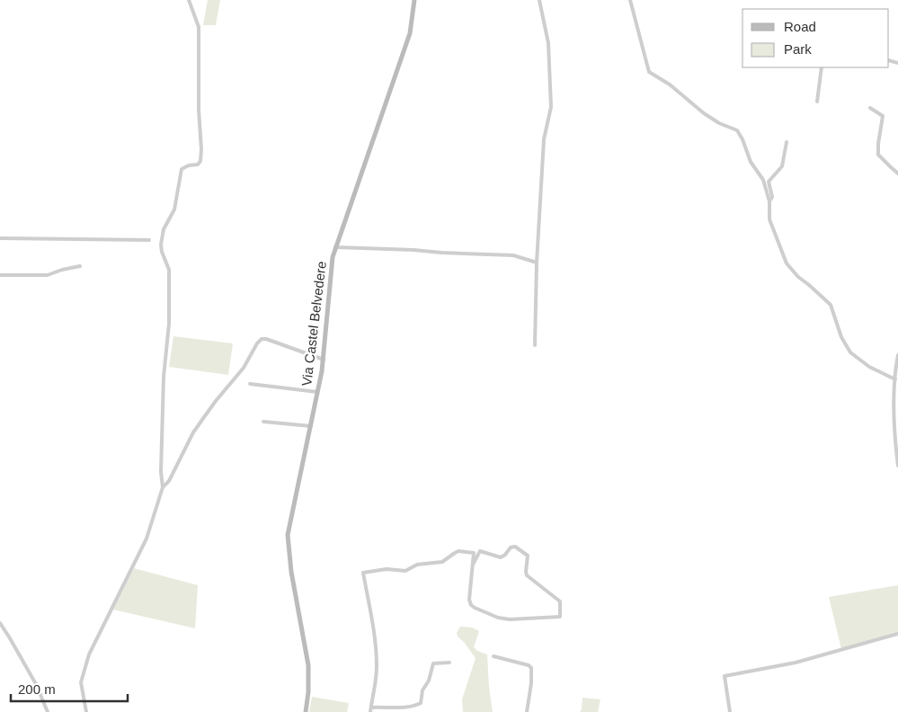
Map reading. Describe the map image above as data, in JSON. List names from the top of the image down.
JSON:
{
  "streets": {
    "street": ["Via Castel Belvedere"]
  },
  "legend": ["Road", "Park"],
  "scale_bar": "200 m"
}
